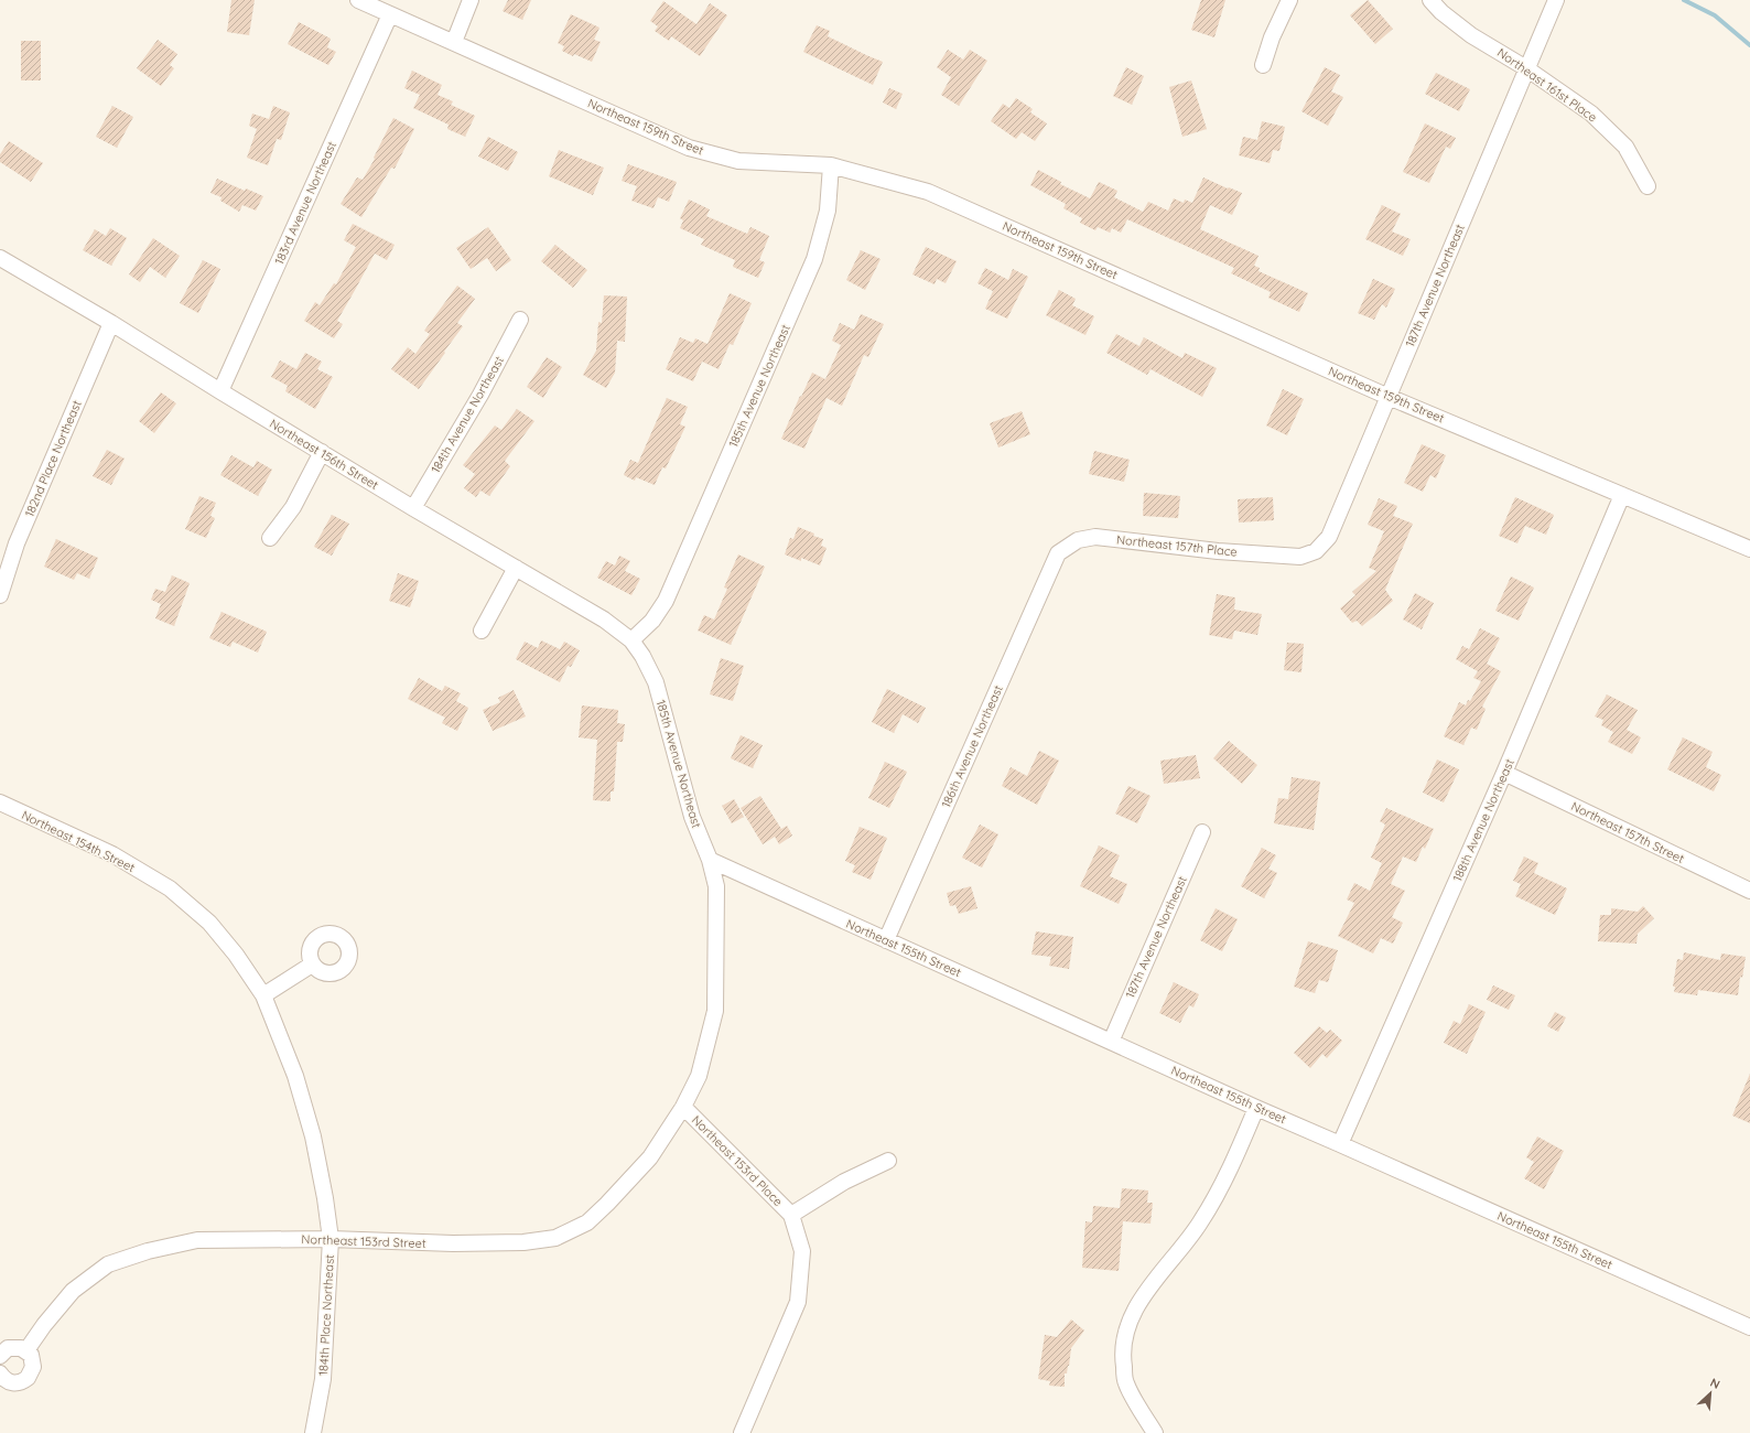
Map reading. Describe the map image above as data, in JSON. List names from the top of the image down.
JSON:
{
  "streets": {
    "street": [
      "Northeast 161st Place",
      "Northeast 159th Street",
      "183rd Avenue Northeast",
      "187th Avenue Northeast",
      "185th Avenue Northeast",
      "184th Avenue Northeast",
      "Northeast 156th Street",
      "182nd Place Northeast",
      "Northeast 157th Place",
      "186th Avenue Northeast",
      "188th Avenue Northeast",
      "Northeast 157th Street",
      "Northeast 154th Street",
      "Northeast 155th Street",
      "Northeast 153rd Place",
      "Northeast 153rd Street",
      "184th Place Northeast"
    ]
  },
  "crossings": [
    ["Northeast 161st Place", "187th Avenue Northeast"],
    ["Northeast 159th Street", "183rd Avenue Northeast"],
    ["Northeast 159th Street", "187th Avenue Northeast"],
    ["Northeast 159th Street", "185th Avenue Northeast"],
    ["Northeast 159th Street", "188th Avenue Northeast"],
    ["183rd Avenue Northeast", "Northeast 156th Street"],
    ["187th Avenue Northeast", "Northeast 157th Place"],
    ["187th Avenue Northeast", "Northeast 155th Street"],
    ["185th Avenue Northeast", "Northeast 156th Street"],
    ["185th Avenue Northeast", "Northeast 155th Street"],
    ["185th Avenue Northeast", "Northeast 153rd Place"],
    ["185th Avenue Northeast", "Northeast 153rd Street"],
    ["184th Avenue Northeast", "Northeast 156th Street"],
    ["Northeast 156th Street", "182nd Place Northeast"],
    ["Northeast 157th Place", "186th Avenue Northeast"],
    ["186th Avenue Northeast", "Northeast 155th Street"],
    ["188th Avenue Northeast", "Northeast 157th Street"],
    ["188th Avenue Northeast", "Northeast 155th Street"],
    ["Northeast 154th Street", "184th Place Northeast"],
    ["Northeast 153rd Place", "Northeast 153rd Street"],
    ["Northeast 153rd Street", "184th Place Northeast"]
  ],
  "north": "top right"
}
